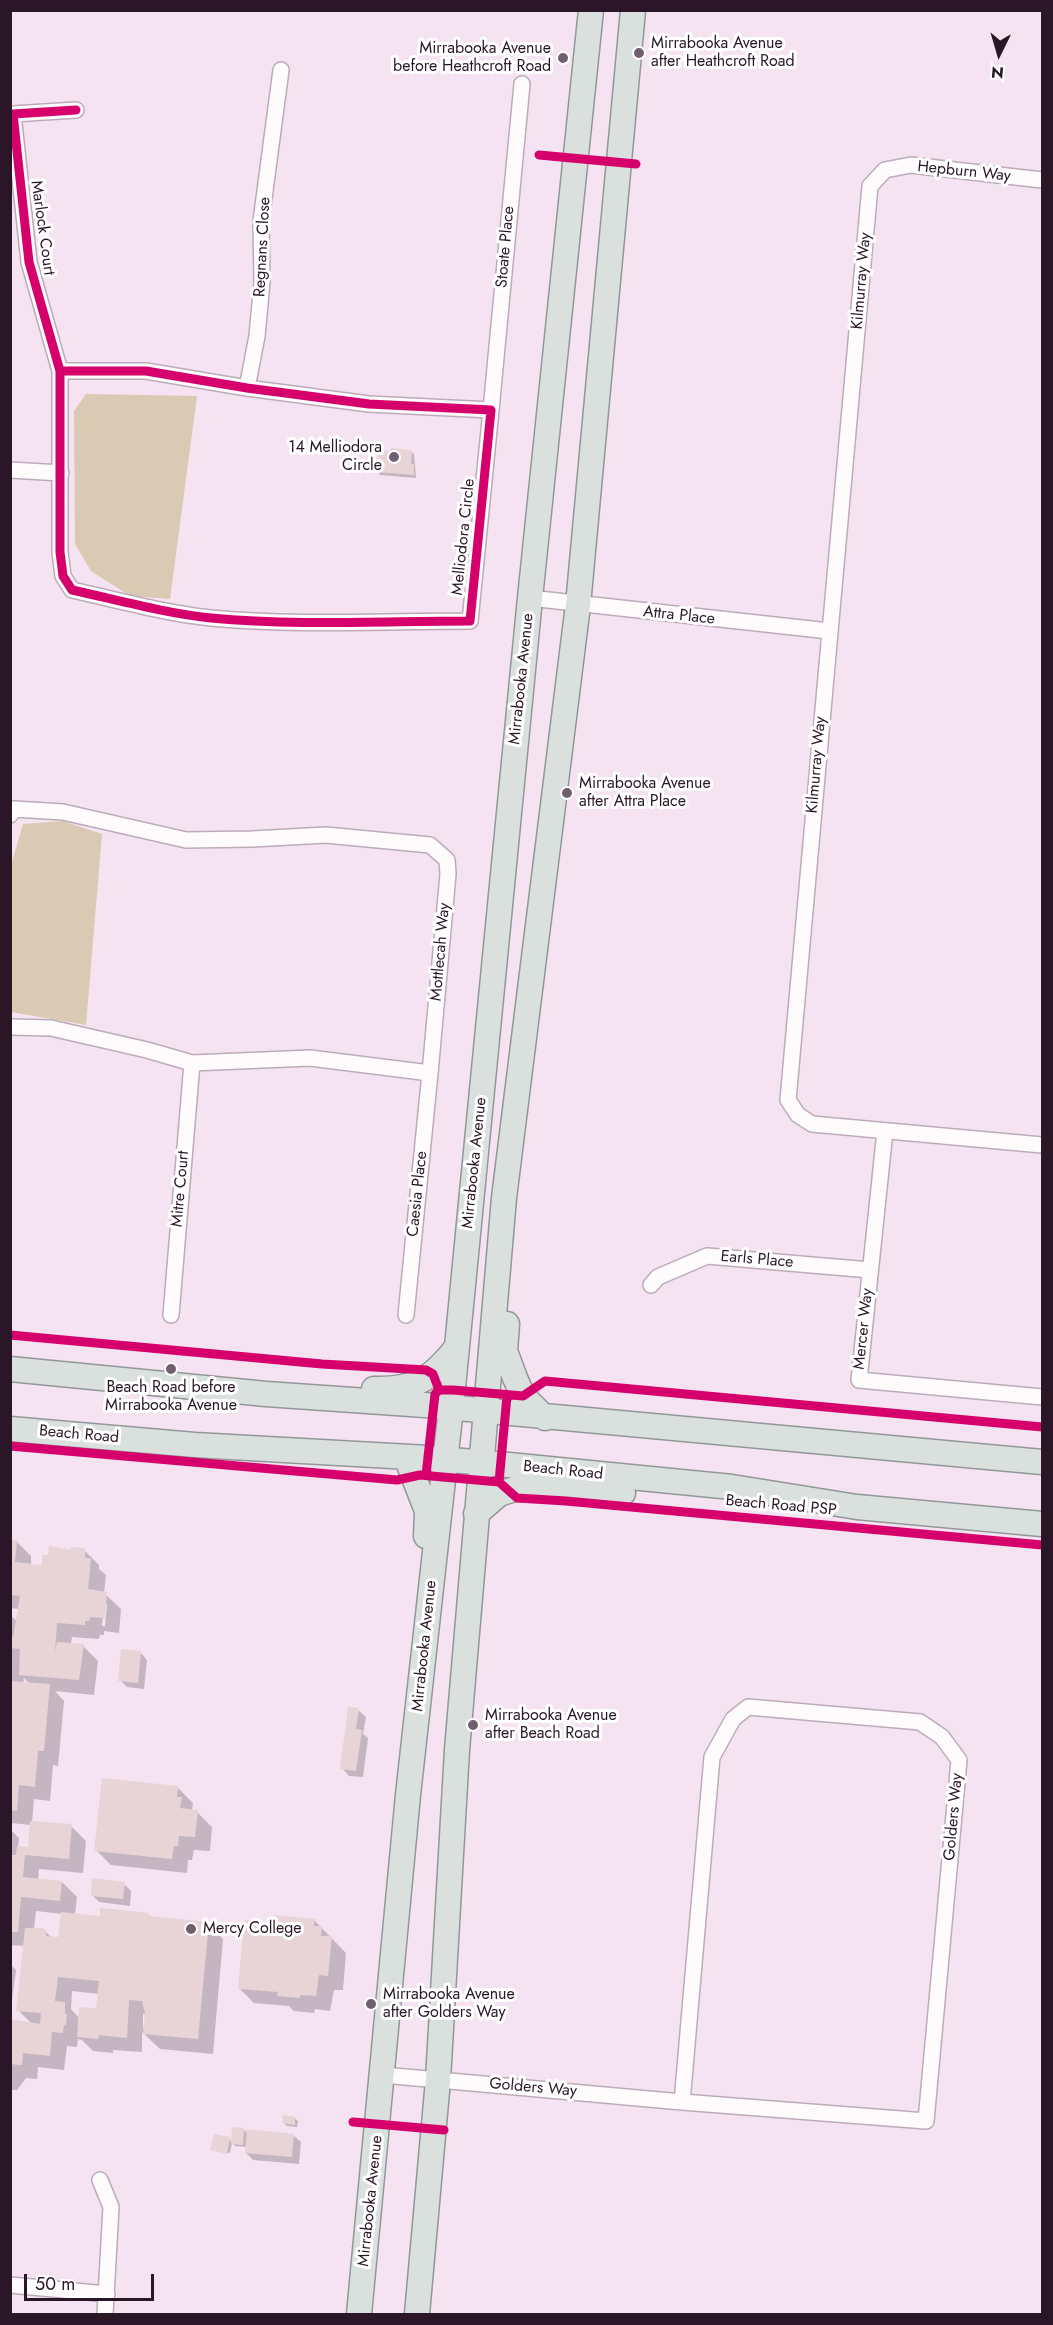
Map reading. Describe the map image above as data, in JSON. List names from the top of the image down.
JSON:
{
  "streets": {
    "main road": ["Mirrabooka Avenue", "Beach Road"],
    "street": [
      "Hepburn Way",
      "Marlock Court",
      "Regnans Close",
      "Stoate Place",
      "Kilmurray Way",
      "Melliodora Circle",
      "Attra Place",
      "Mottlecah Way",
      "Mitre Court",
      "Caesia Place",
      "Earls Place",
      "Mercer Way",
      "Golders Way"
    ],
    "cycle path": ["Beach Road PSP"]
  },
  "crossings": [
    ["Hepburn Way", "Kilmurray Way"],
    ["Marlock Court", "Melliodora Circle"],
    ["Stoate Place", "Melliodora Circle"],
    ["Kilmurray Way", "Attra Place"],
    ["Kilmurray Way", "Mercer Way"],
    ["Attra Place", "Mirrabooka Avenue"],
    ["Mirrabooka Avenue", "Beach Road"],
    ["Mirrabooka Avenue", "Golders Way"],
    ["Mottlecah Way", "Caesia Place"],
    ["Earls Place", "Mercer Way"]
  ],
  "places": [
    "Mirrabooka Avenue after Heathcroft Road",
    "Mirrabooka Avenue before Heathcroft Road",
    "14 Melliodora Circle",
    "Mirrabooka Avenue after Attra Place",
    "Beach Road before Mirrabooka Avenue",
    "Mirrabooka Avenue after Beach Road",
    "Mercy College",
    "Mirrabooka Avenue after Golders Way"
  ],
  "scale_bar": "50 m",
  "north": "bottom"
}
